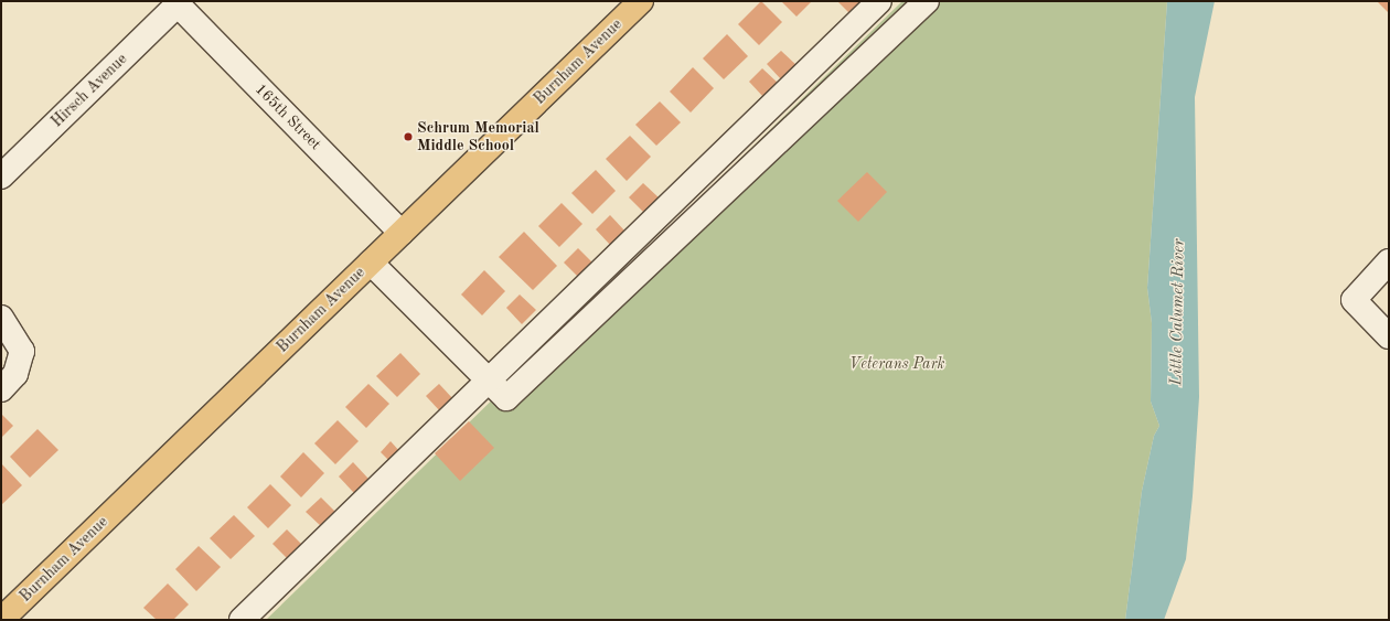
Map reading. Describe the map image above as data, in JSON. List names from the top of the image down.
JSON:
{
  "streets": {
    "main road": ["Burnham Avenue"],
    "street": ["Hirsch Avenue", "165th Street"]
  },
  "crossings": [
    ["Burnham Avenue", "165th Street"],
    ["Hirsch Avenue", "165th Street"]
  ],
  "water": ["Little Calumet River"],
  "parks": ["Veterans Park"],
  "places": ["Schrum Memorial Middle School"]
}
